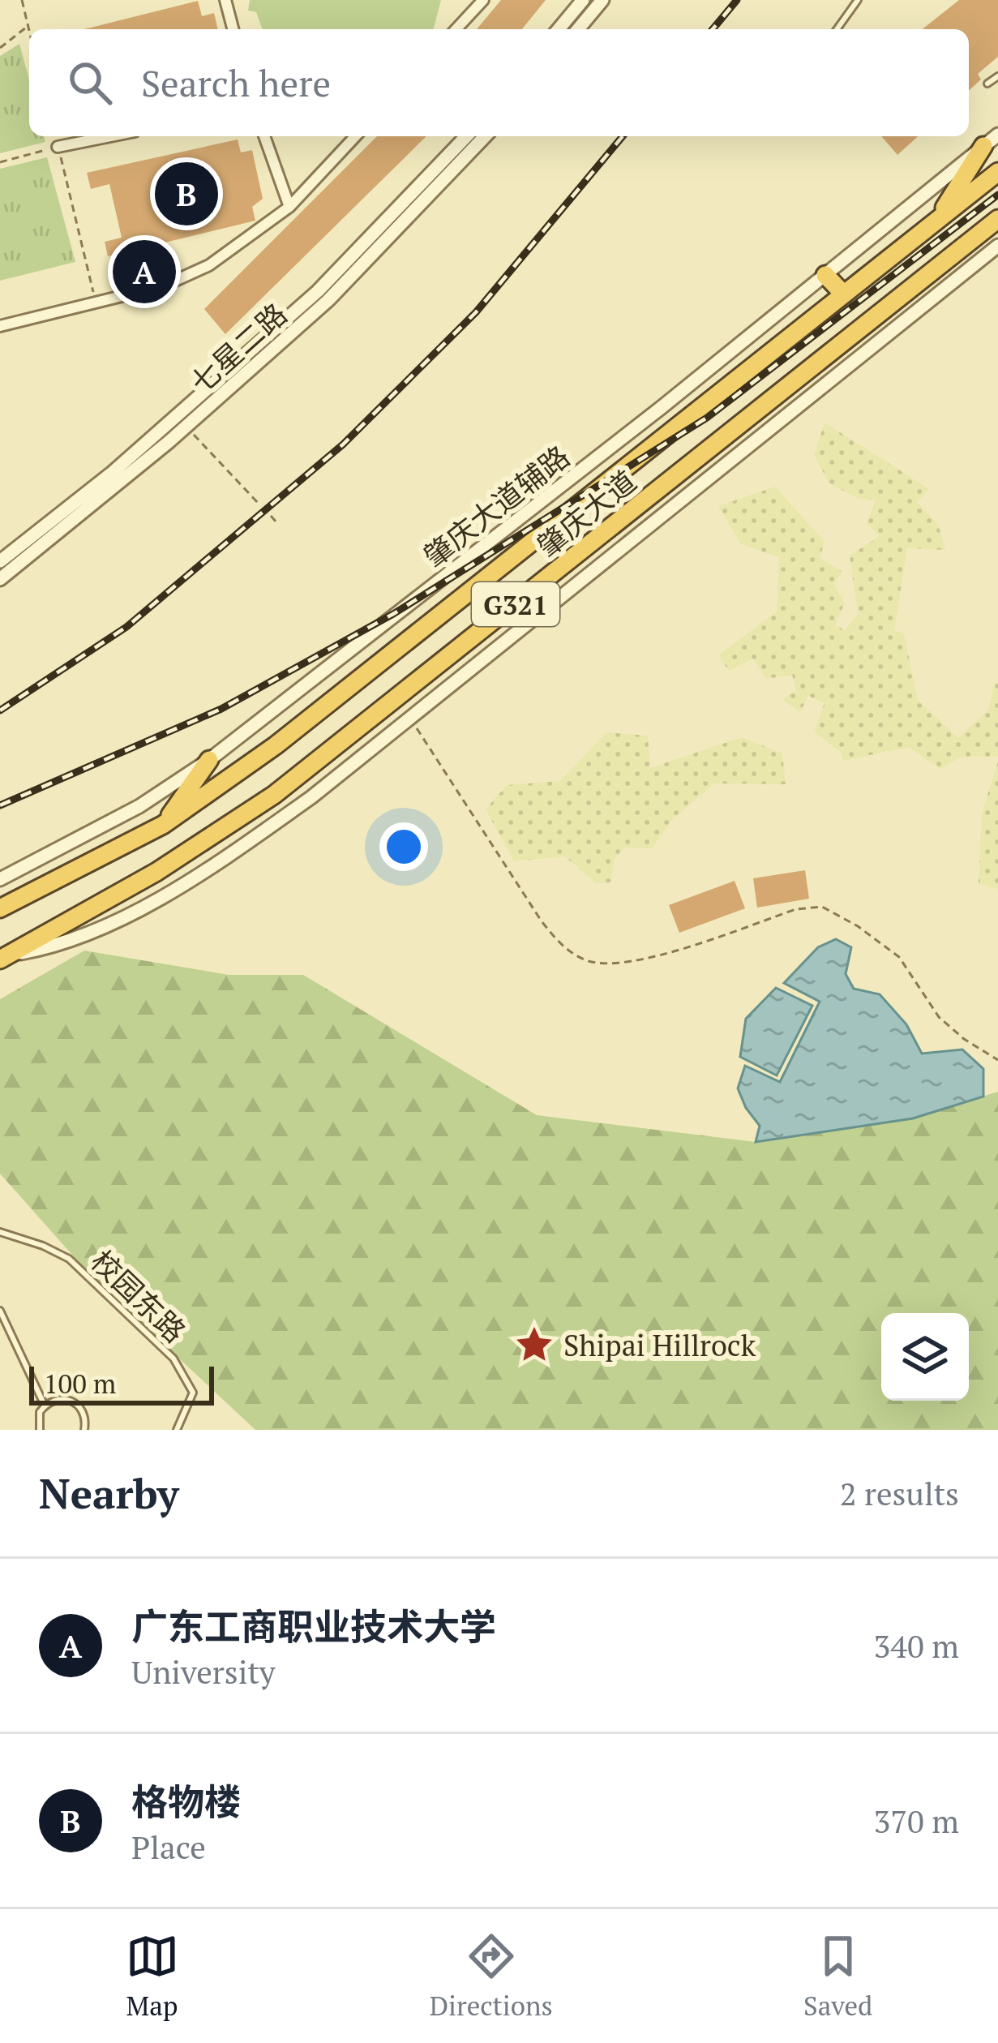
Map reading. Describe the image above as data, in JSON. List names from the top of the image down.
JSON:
{
  "streets": {
    "highway": ["肇庆大道", "G321"],
    "street": ["七星二路", "肇庆大道辅路"],
    "lane": ["校园东路"]
  },
  "places": {
    "place": ["Shipai Hillrock"]
  },
  "scale_bar": "100 m",
  "page": {
    "search": "Search here",
    "pins": ["B", "A"],
    "scale": "100 m",
    "heading": ["Nearby", "2 results"],
    "list": [
      {
        "mark": "A",
        "name": "广东工商职业技术大学",
        "note": "University",
        "value": "340 m"
      },
      {
        "mark": "B",
        "name": "格物楼",
        "note": "Place",
        "value": "370 m"
      }
    ],
    "nav": ["Map", "Directions", "Saved"]
  }
}
